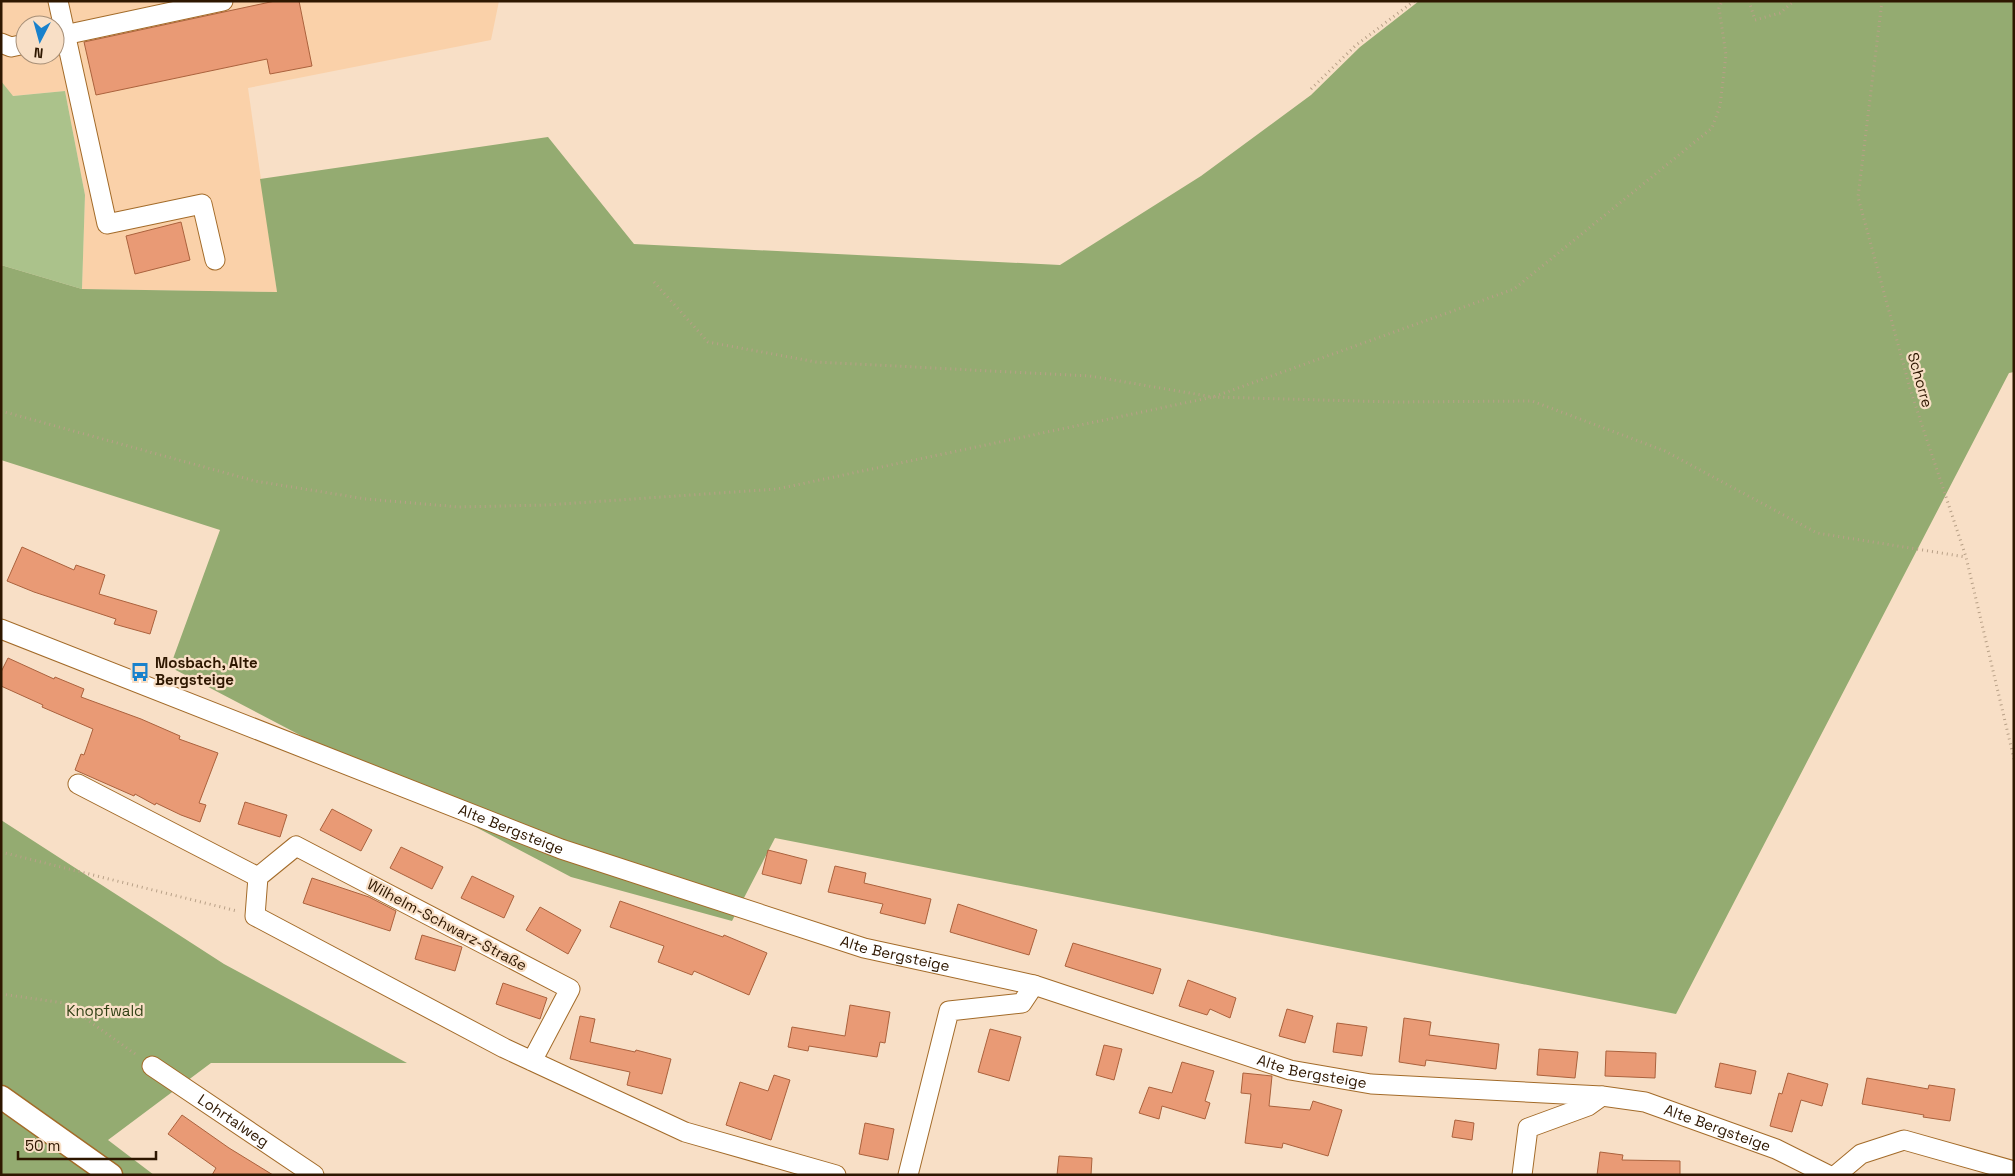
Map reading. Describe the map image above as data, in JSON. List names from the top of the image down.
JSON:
{
  "streets": {
    "street": ["Alte Bergsteige", "Wilhelm-Schwarz-Straße", "Lohrtalweg"],
    "path": ["Schorre"]
  },
  "parks": ["Knopfwald"],
  "places": {
    "bus stop": ["Mosbach, Alte Bergsteige"]
  },
  "scale_bar": "50 m",
  "north": "bottom"
}
